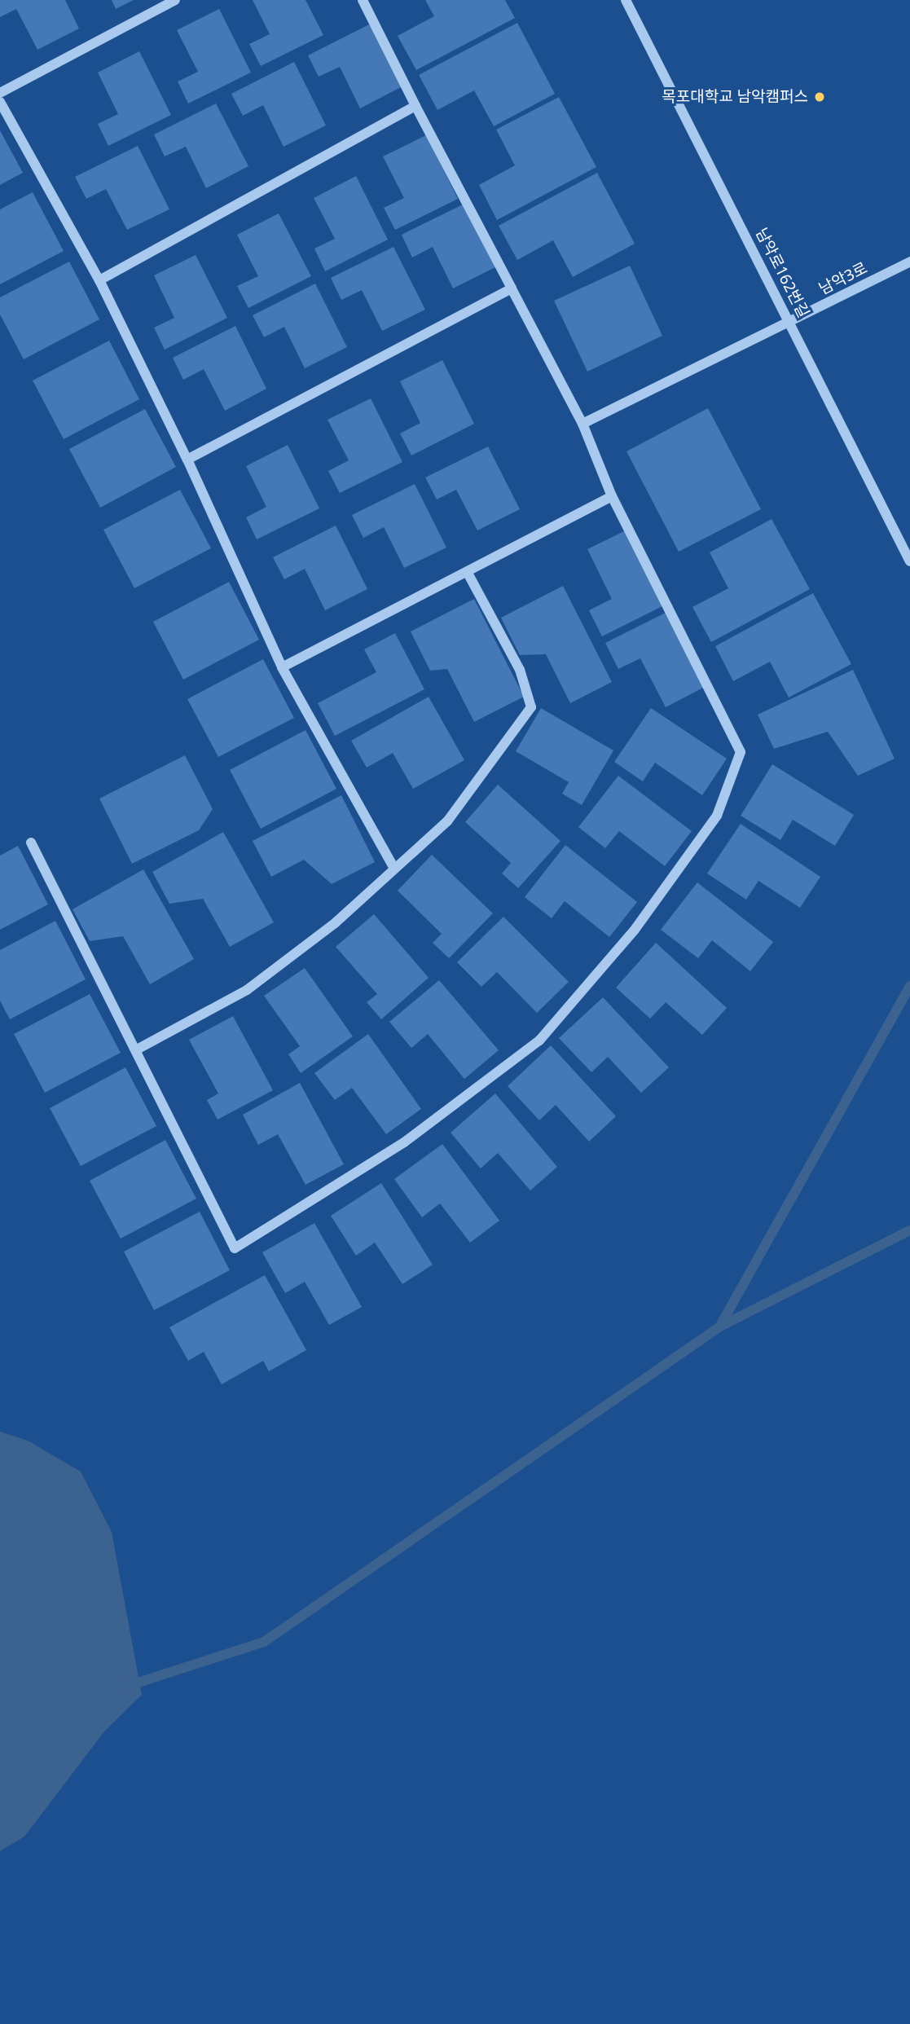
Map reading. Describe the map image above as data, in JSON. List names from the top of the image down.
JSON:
{
  "streets": {
    "street": ["남악로162번길", "남악3로"]
  },
  "crossings": [
    ["남악로162번길", "남악3로"]
  ],
  "places": ["목포대학교 남악캠퍼스"]
}
